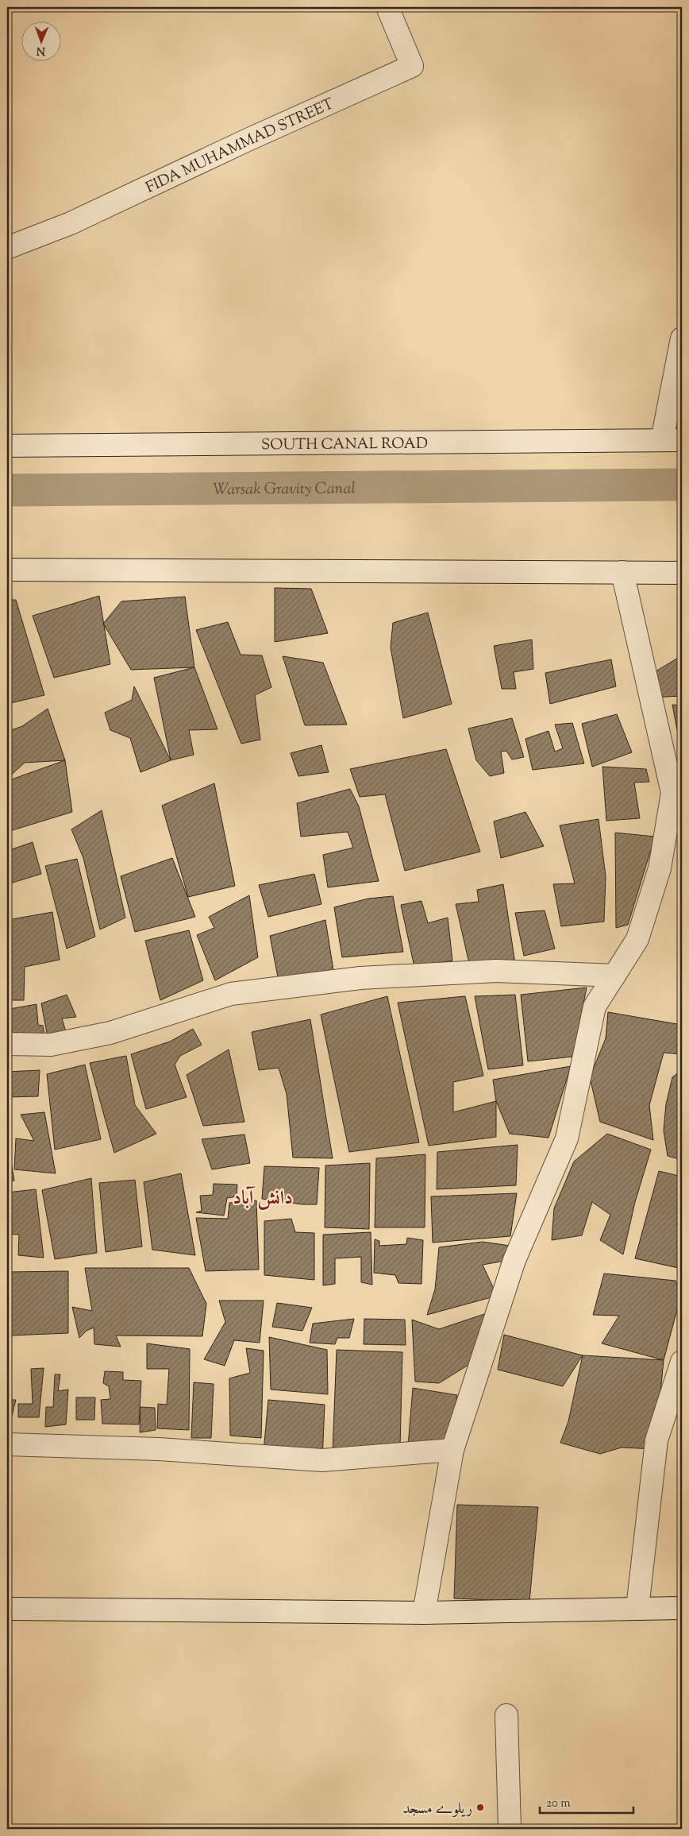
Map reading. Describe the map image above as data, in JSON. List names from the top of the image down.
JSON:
{
  "streets": {
    "street": ["FIDA MUHAMMAD STREET", "SOUTH CANAL ROAD"]
  },
  "districts": ["دانش آباد"],
  "water": ["Warsak Gravity Canal"],
  "places": ["ریلوے مسجد"],
  "scale_bar": "20 m",
  "north": "bottom"
}
